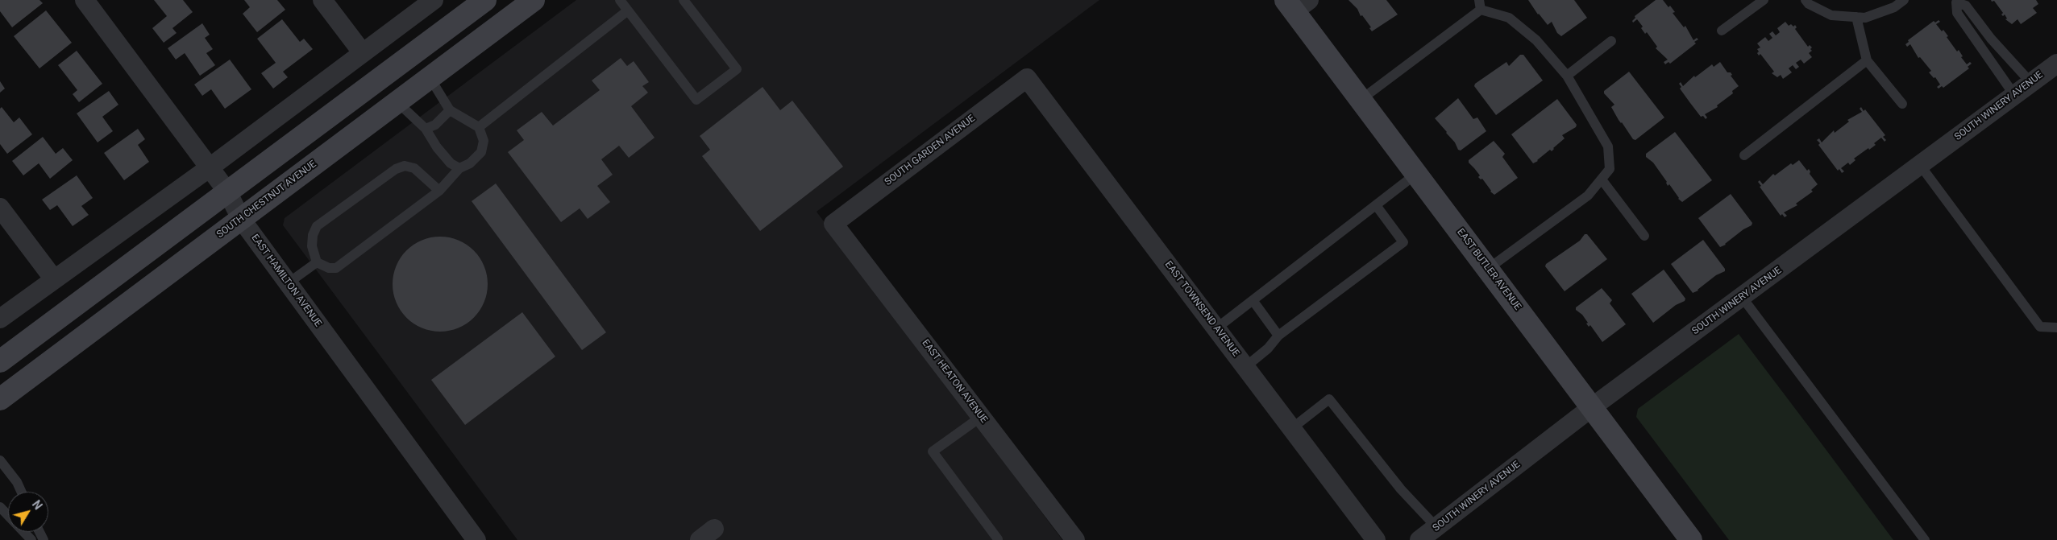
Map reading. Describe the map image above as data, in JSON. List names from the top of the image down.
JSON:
{
  "streets": {
    "main road": ["SOUTH CHESTNUT AVENUE", "EAST BUTLER AVENUE"],
    "street": [
      "SOUTH WINERY AVENUE",
      "SOUTH GARDEN AVENUE",
      "EAST HAMILTON AVENUE",
      "EAST TOWNSEND AVENUE",
      "EAST HEATON AVENUE"
    ]
  },
  "crossings": [
    ["SOUTH WINERY AVENUE", "EAST BUTLER AVENUE"],
    ["SOUTH GARDEN AVENUE", "EAST TOWNSEND AVENUE"],
    ["SOUTH GARDEN AVENUE", "EAST HEATON AVENUE"],
    ["SOUTH CHESTNUT AVENUE", "EAST HAMILTON AVENUE"]
  ],
  "north": "top right"
}
